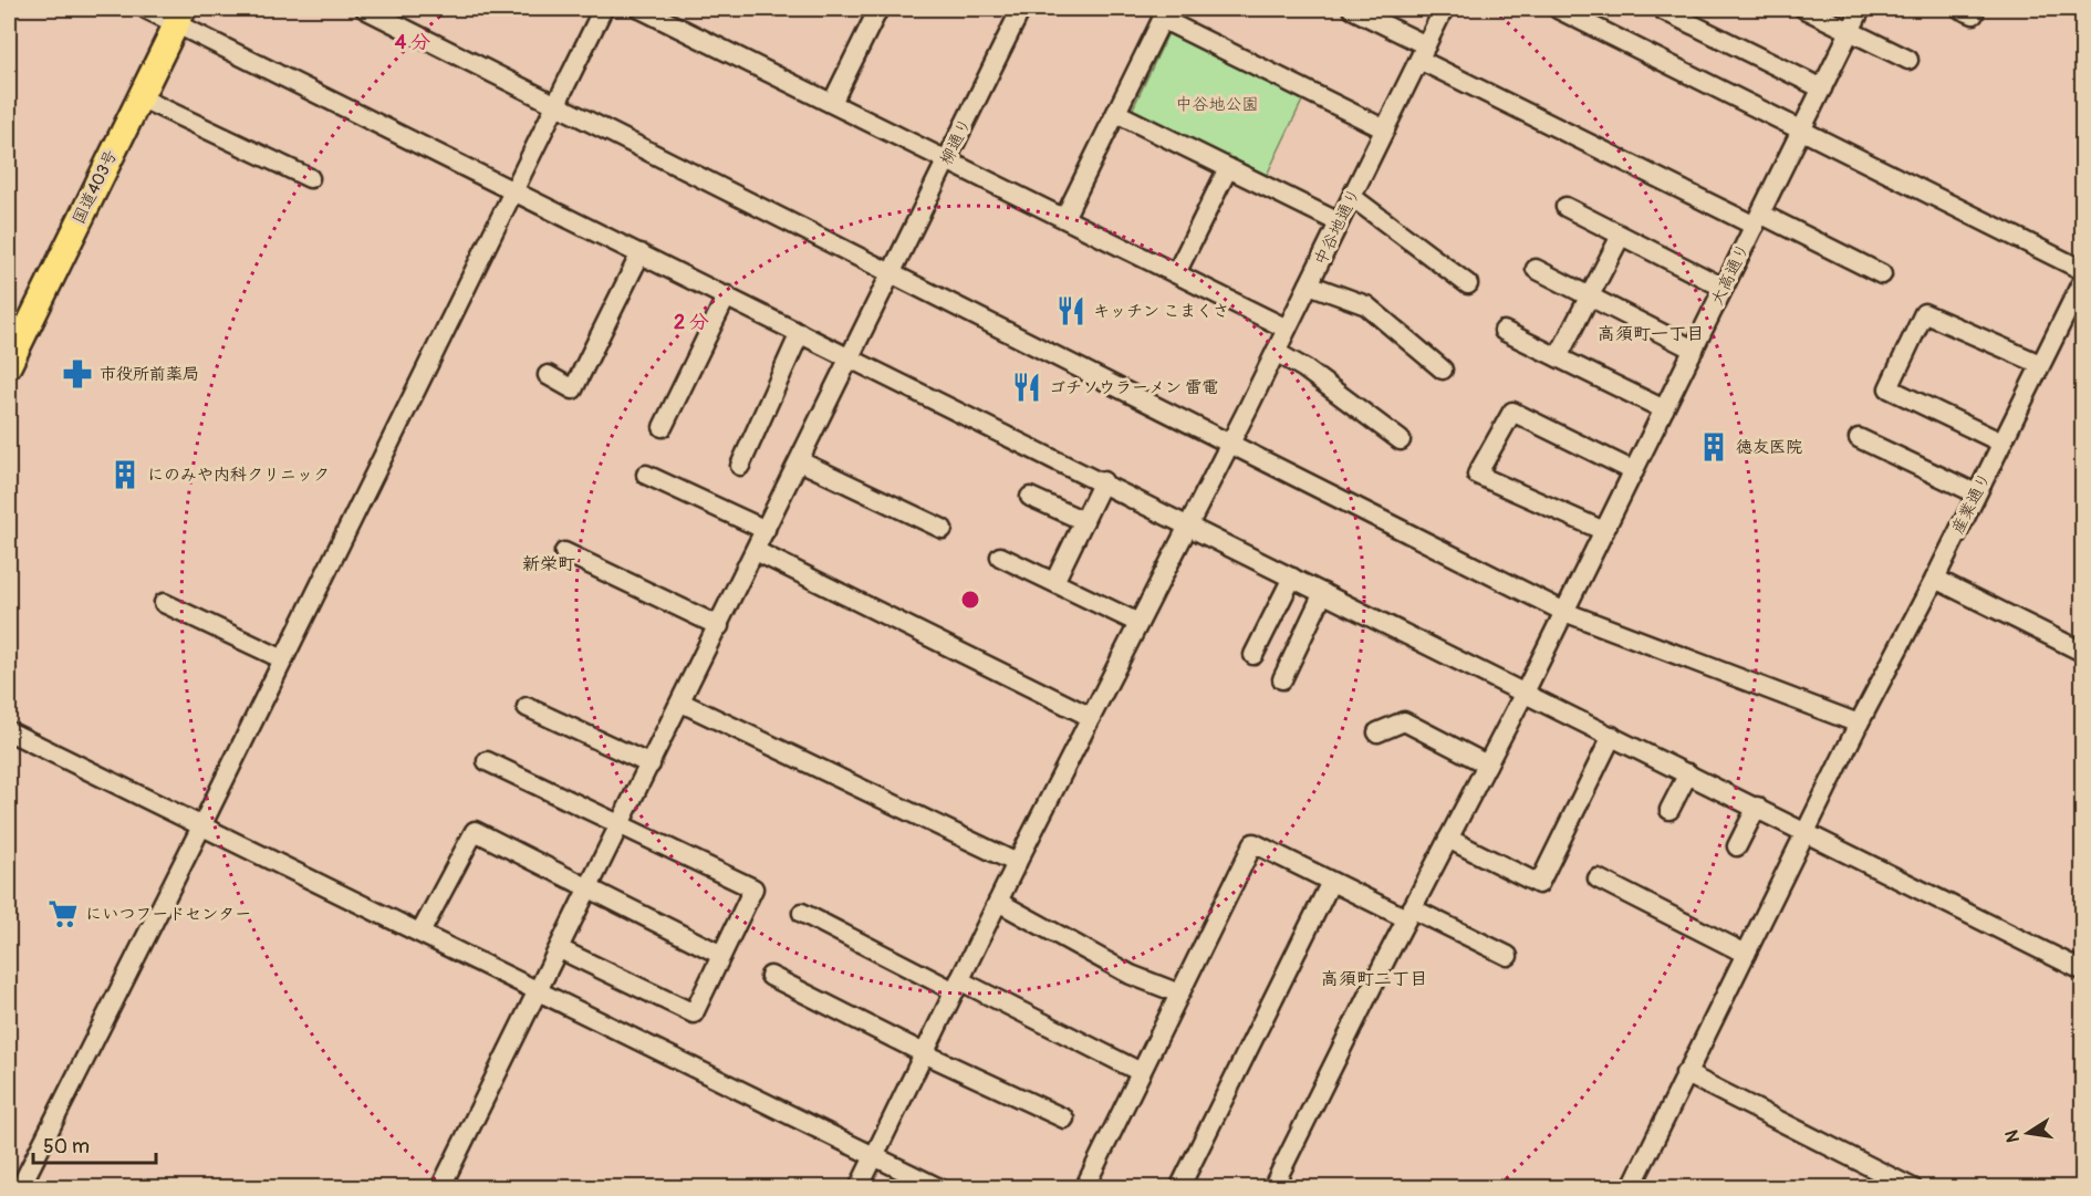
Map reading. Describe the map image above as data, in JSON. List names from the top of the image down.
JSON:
{
  "streets": {
    "highway": ["国道403号"],
    "street": [
      "柳通り",
      "中谷地通り",
      "大高通り",
      "産業通り"
    ]
  },
  "districts": ["高須町一丁目", "新栄町", "高須町二丁目"],
  "parks": ["中谷地公園"],
  "places": {
    "restaurant": ["キッチン こまくさ", "ゴチソウラーメン 雷電"],
    "pharmacy": ["市役所前薬局"],
    "building": ["徳友医院", "にのみや内科クリニック"],
    "supermarket": ["にいつフードセンター"]
  },
  "scale_bar": "50 m",
  "north": "left",
  "rings": ["4 分", "2 分"]
}
